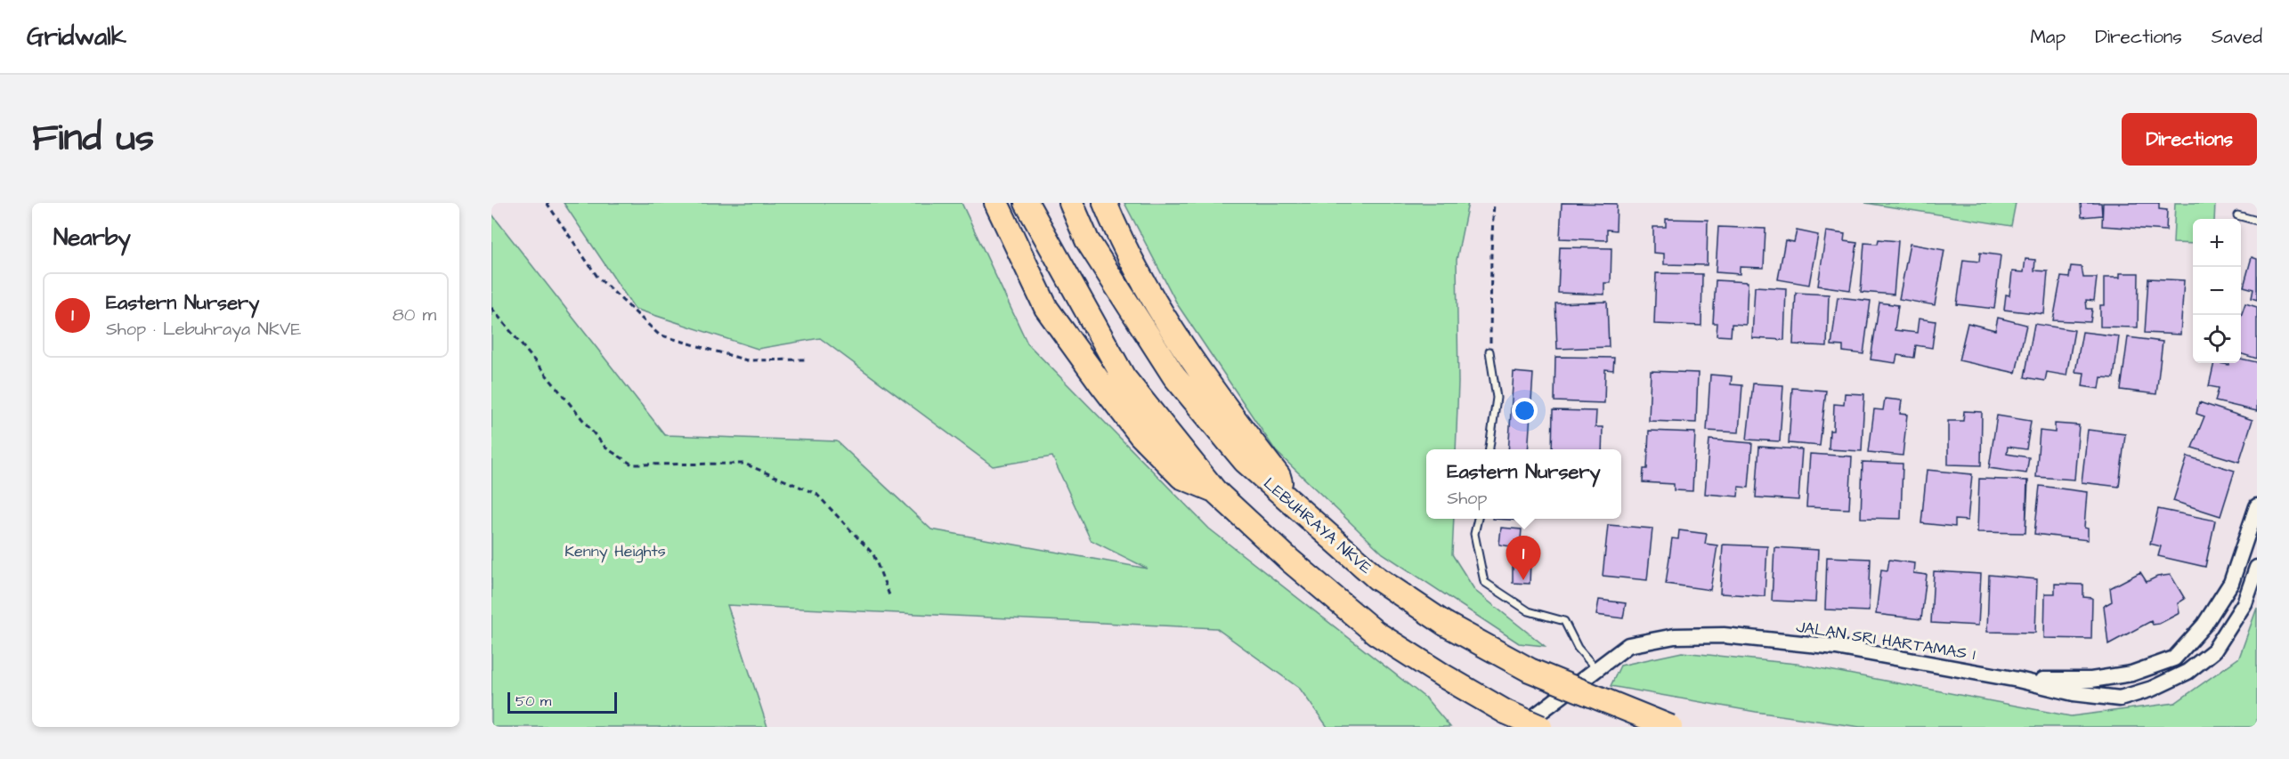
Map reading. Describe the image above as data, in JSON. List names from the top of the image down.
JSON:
{
  "streets": {
    "highway": ["LEBUHRAYA NKVE"],
    "street": ["JALAN SRI HARTAMAS 1"]
  },
  "parks": ["Kenny Heights"],
  "scale_bar": "50 m",
  "page": {
    "header": "Gridwalk",
    "nav": ["Map", "Directions", "Saved"],
    "title": "Find us",
    "buttons": "Directions",
    "heading": "Nearby",
    "map_buttons": ["+", "−"],
    "list": [
      {
        "mark": "1",
        "name": "Eastern Nursery",
        "note": "Shop · Lebuhraya NKVE",
        "value": "80 m"
      }
    ],
    "popup": ["Eastern Nursery", "Shop"],
    "pins": "1",
    "scale": "50 m"
  }
}
